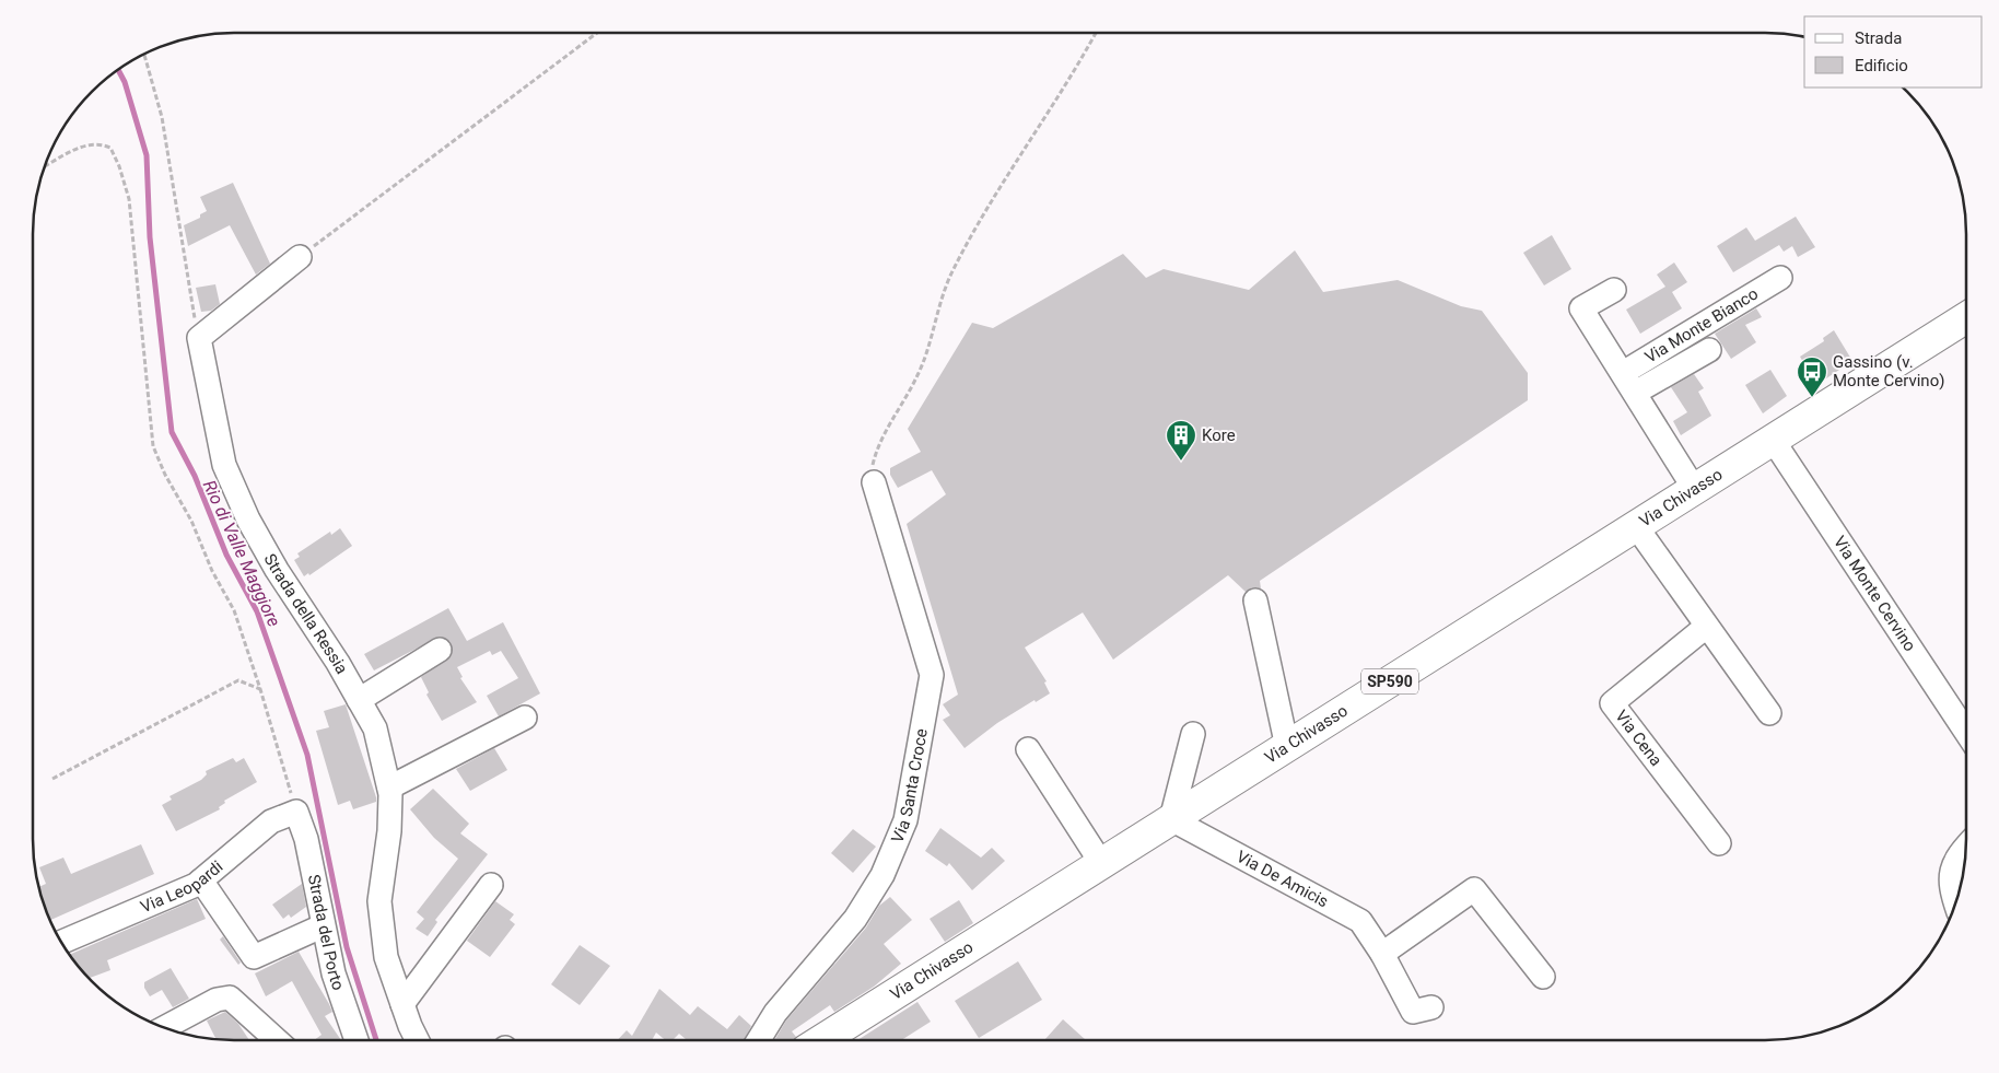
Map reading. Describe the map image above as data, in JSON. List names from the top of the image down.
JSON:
{
  "streets": {
    "main road": ["Via Chivasso", "SP590"],
    "street": [
      "Via Monte Bianco",
      "Via Monte Cervino",
      "Strada della Ressia",
      "Via Cena",
      "Via Santa Croce",
      "Via De Amicis",
      "Via Leopardi",
      "Strada del Porto"
    ]
  },
  "crossings": [
    ["Via Chivasso", "Via Monte Cervino"],
    ["Via Chivasso", "Via De Amicis"],
    ["Via Leopardi", "Strada del Porto"]
  ],
  "water": ["Rio di Valle Maggiore"],
  "places": {
    "bus stop": ["Gassino (v. Monte Cervino)"],
    "building": ["Kore"]
  },
  "legend": ["Strada", "Edificio"]
}
